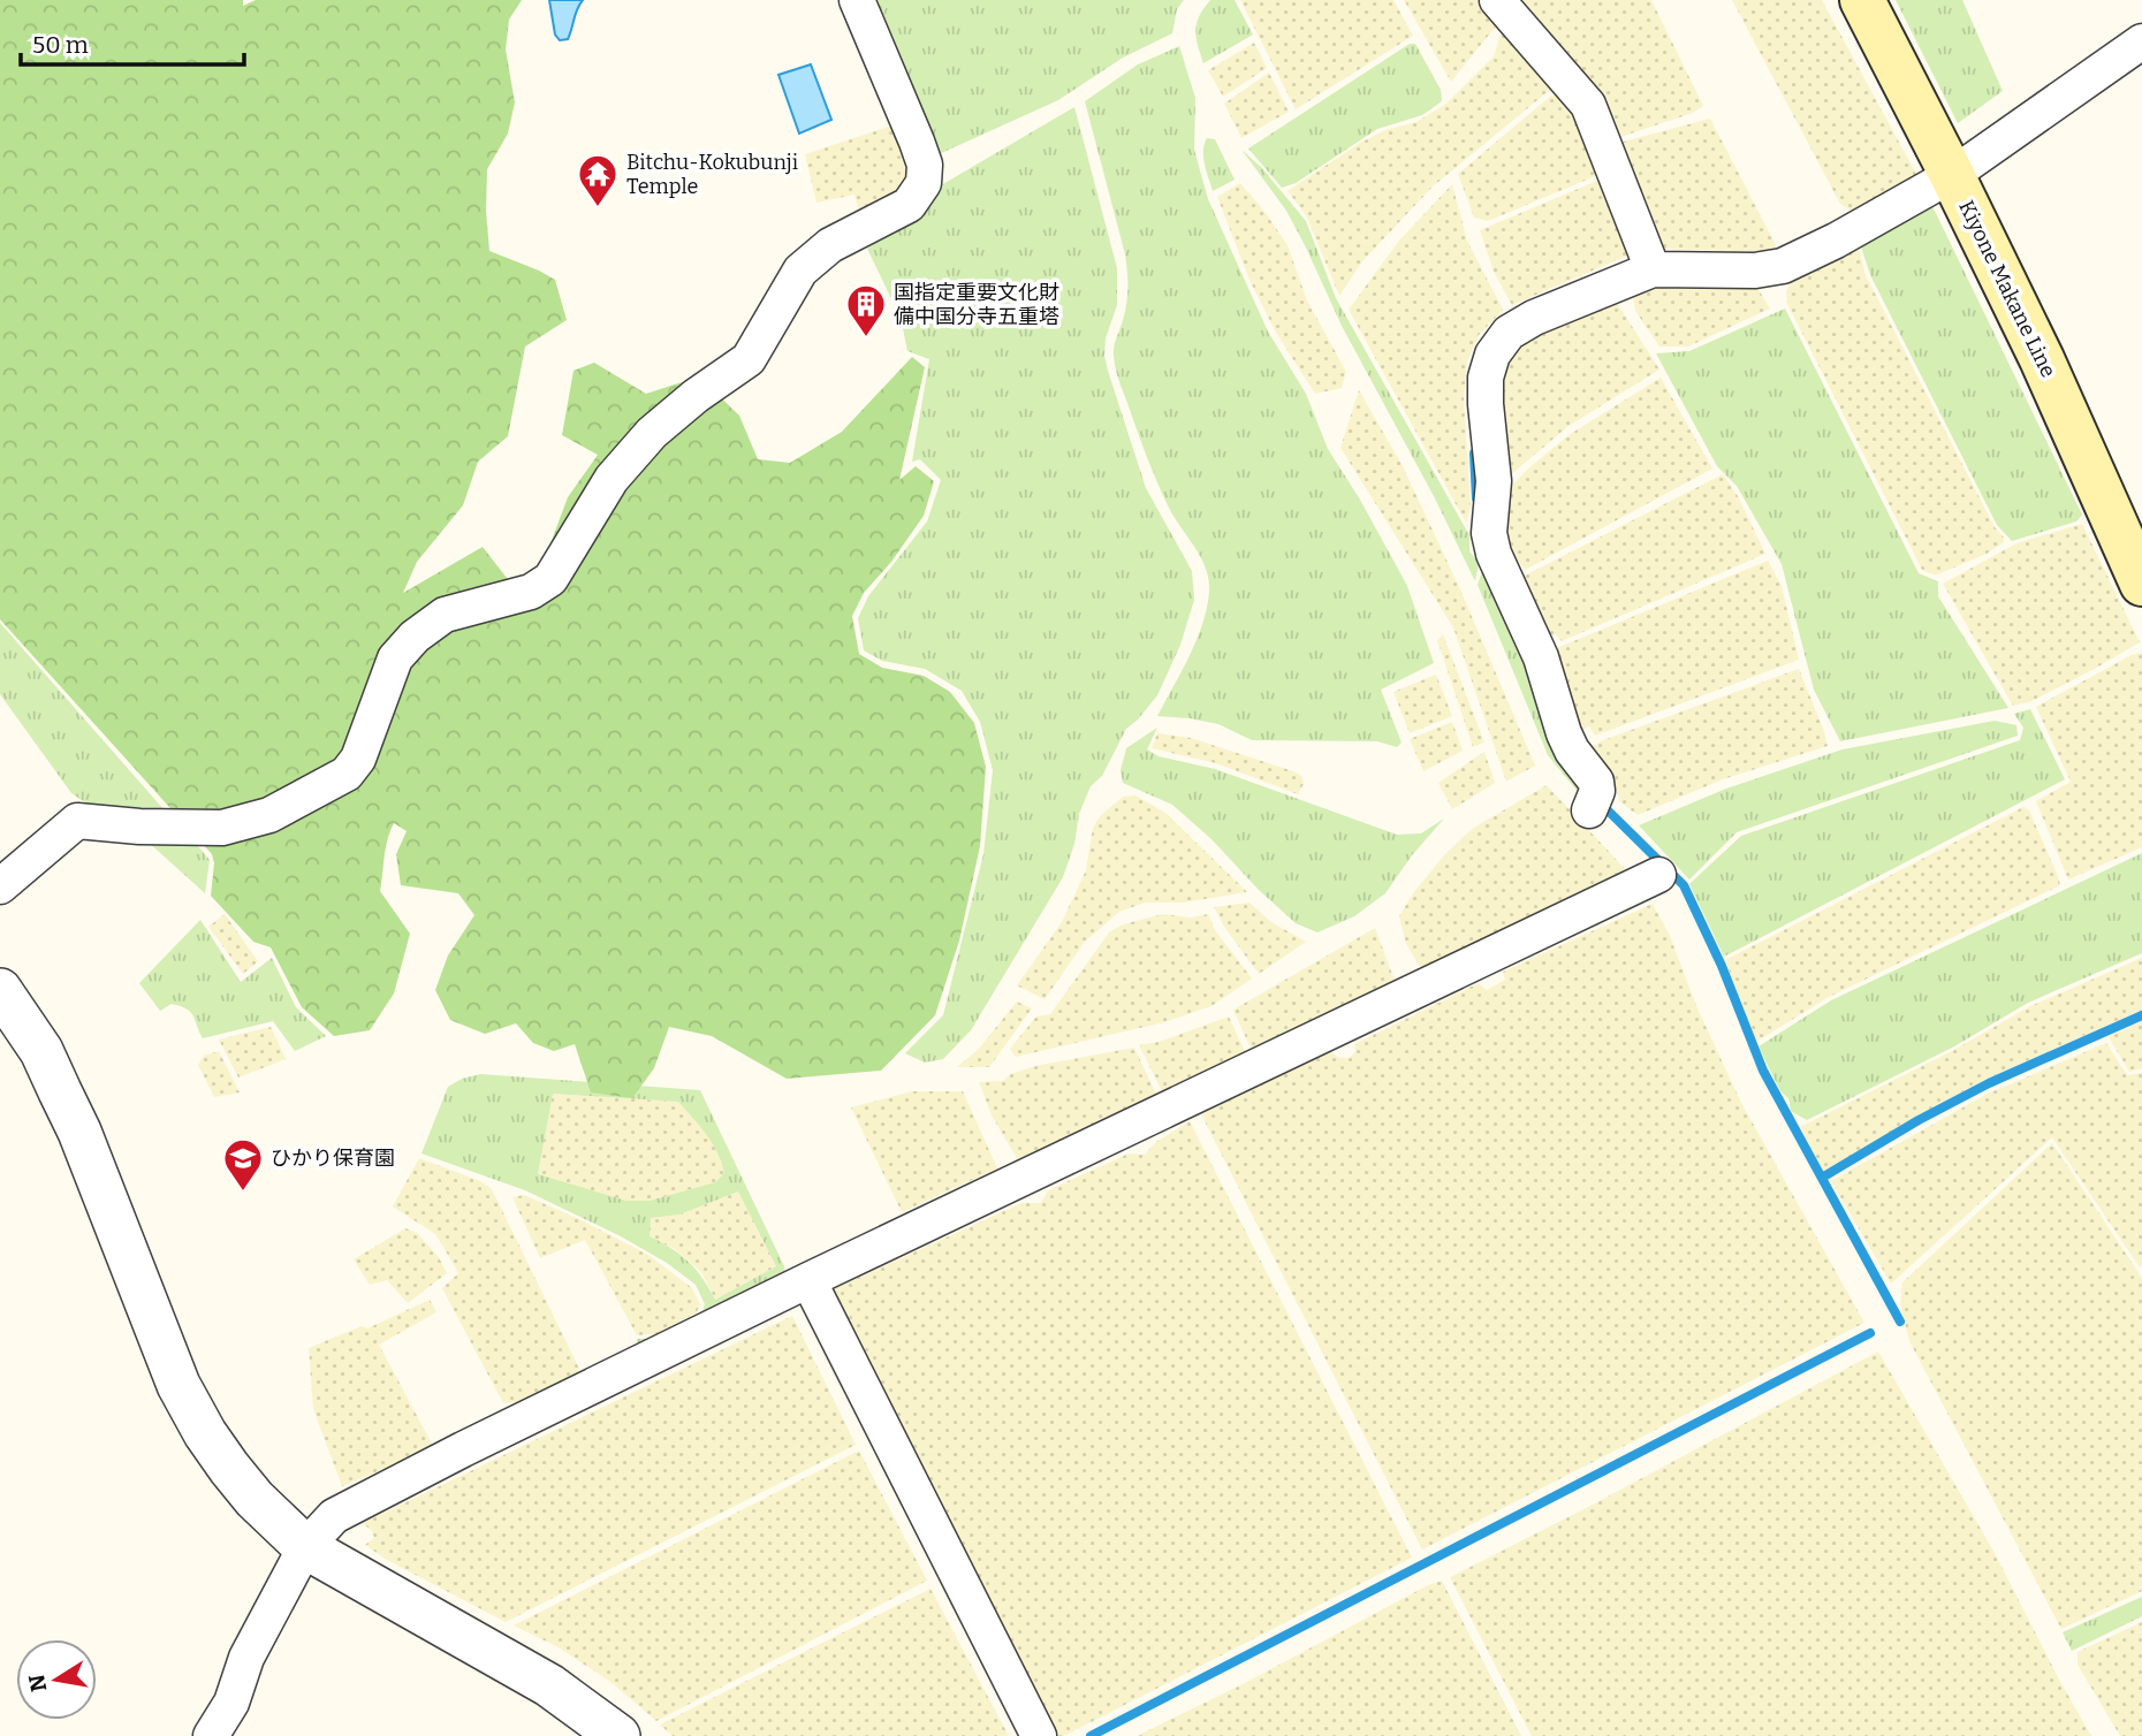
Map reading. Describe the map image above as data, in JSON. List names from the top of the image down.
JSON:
{
  "streets": {
    "main road": ["Kiyone Makane Line"]
  },
  "places": {
    "temple": ["Bitchu-Kokubunji Temple"],
    "building": ["国指定重要文化財 備中国分寺五重塔"],
    "school or university": ["ひかり保育園"]
  },
  "scale_bar": "50 m",
  "north": "left"
}
